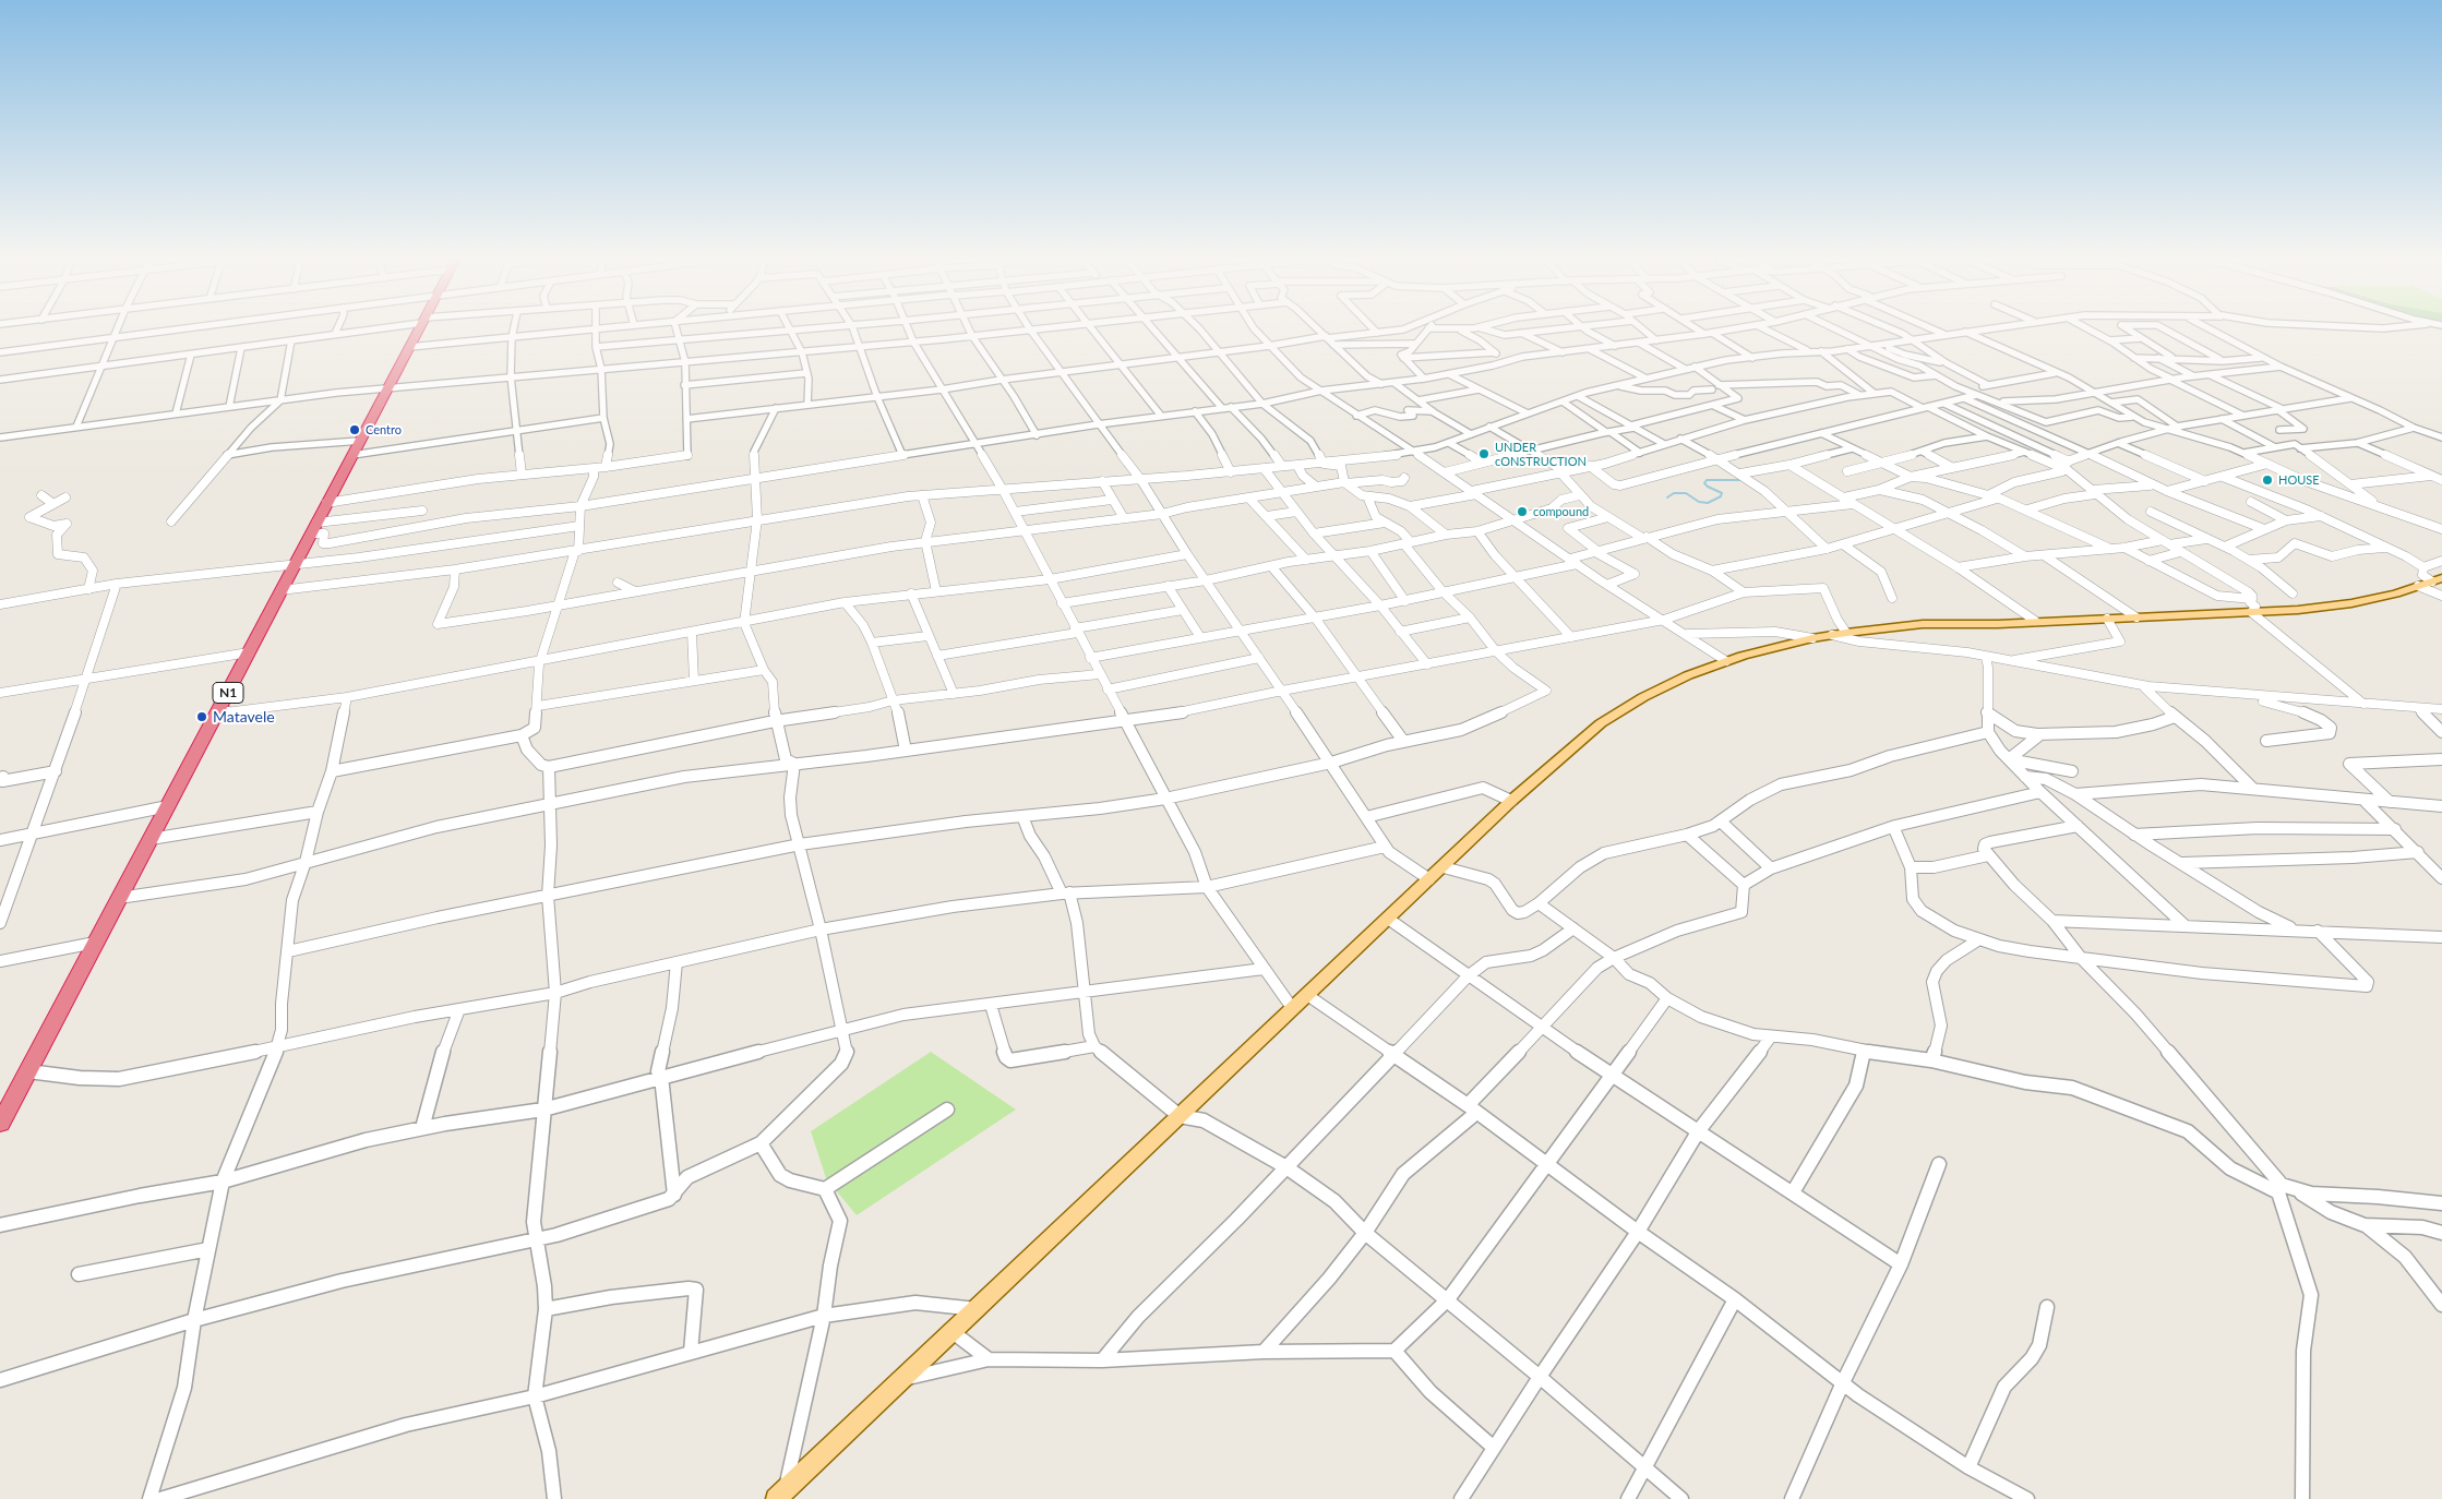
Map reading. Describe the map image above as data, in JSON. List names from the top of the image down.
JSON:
{
  "streets": {
    "highway": ["N1"]
  },
  "places": [
    "Centro",
    "UNDER cONSTRUCTION",
    "HOUSE",
    "compound",
    "Matavele"
  ]
}
